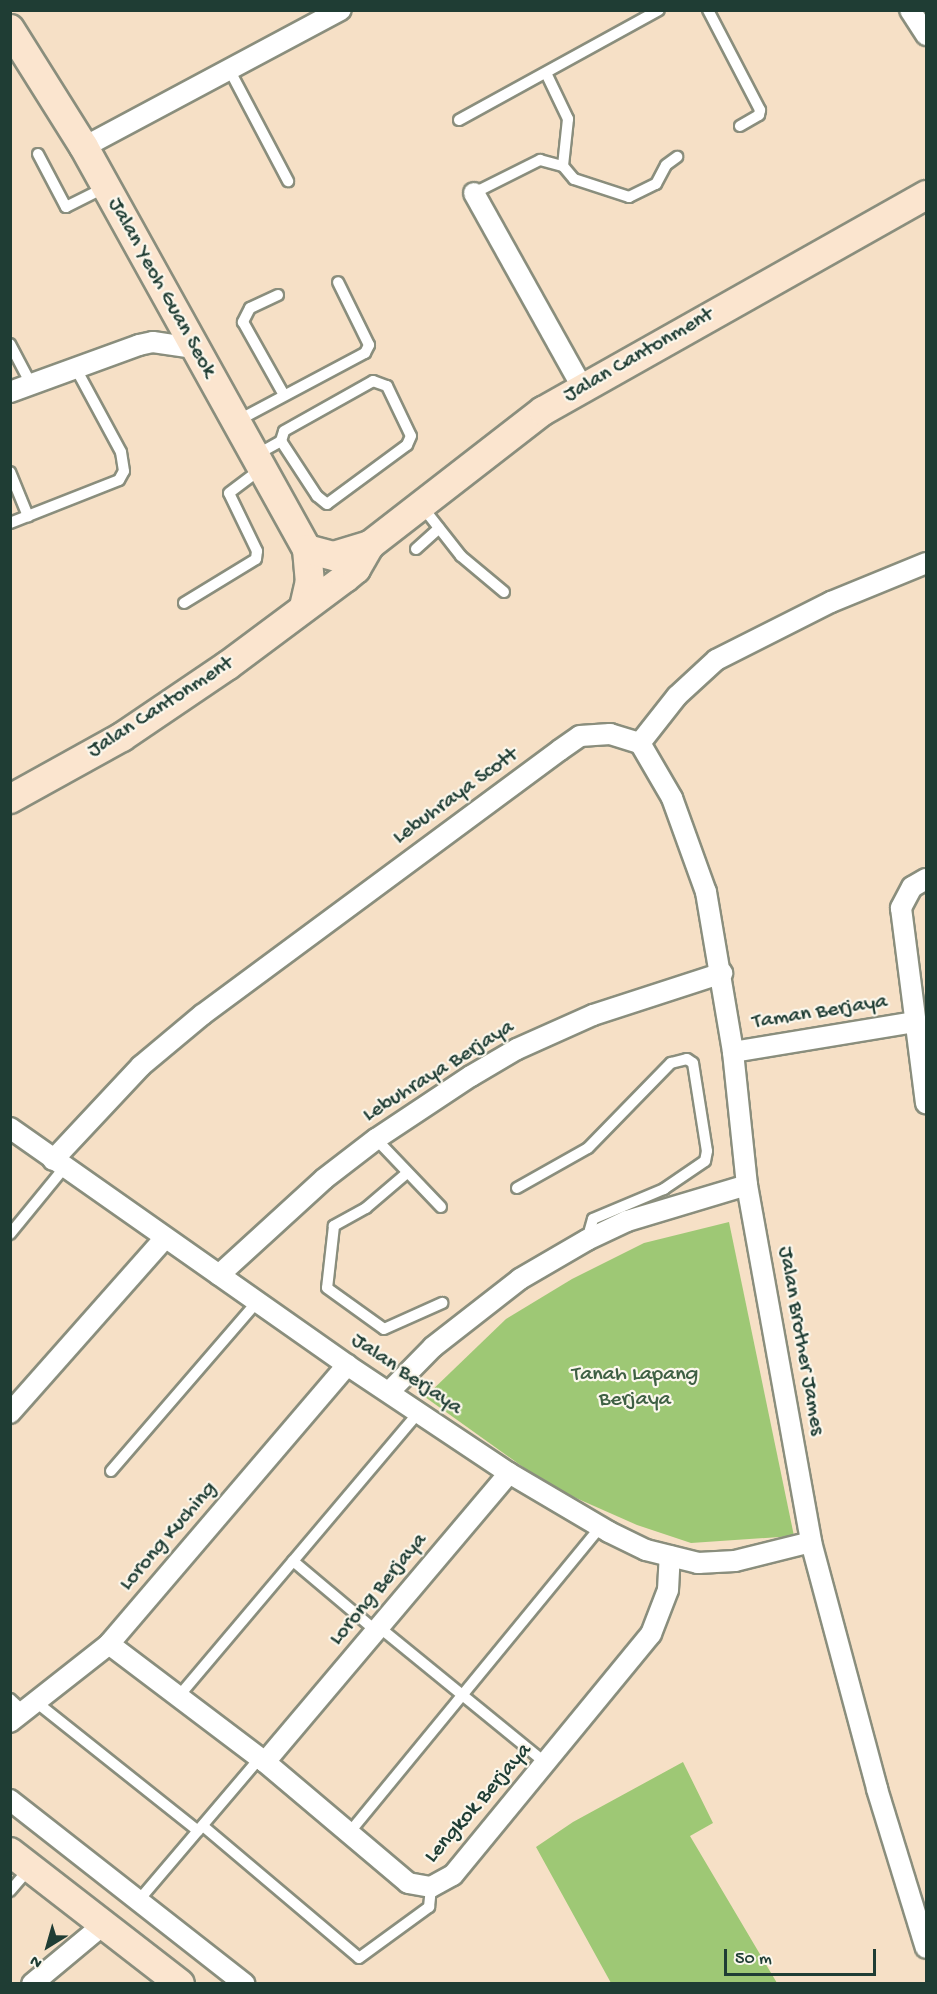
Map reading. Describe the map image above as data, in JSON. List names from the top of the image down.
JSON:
{
  "streets": {
    "main road": ["Jalan Yeoh Guan Seok", "Jalan Cantonment"],
    "street": [
      "Lebuhraya Scott",
      "Taman Berjaya",
      "Lebuhraya Berjaya",
      "Jalan Brother James",
      "Jalan Berjaya",
      "Lorong Kuching",
      "Lorong Berjaya",
      "Lengkok Berjaya"
    ]
  },
  "crossings": [
    ["Jalan Yeoh Guan Seok", "Jalan Cantonment"],
    ["Lebuhraya Scott", "Jalan Brother James"],
    ["Lebuhraya Scott", "Jalan Berjaya"],
    ["Taman Berjaya", "Jalan Brother James"],
    ["Lebuhraya Berjaya", "Jalan Brother James"],
    ["Lebuhraya Berjaya", "Jalan Berjaya"],
    ["Jalan Brother James", "Jalan Berjaya"],
    ["Jalan Berjaya", "Lorong Kuching"],
    ["Jalan Berjaya", "Lorong Berjaya"],
    ["Jalan Berjaya", "Lengkok Berjaya"],
    ["Lorong Kuching", "Lengkok Berjaya"],
    ["Lorong Berjaya", "Lengkok Berjaya"]
  ],
  "parks": ["Tanah Lapang Berjaya"],
  "scale_bar": "50 m",
  "north": "bottom left"
}
